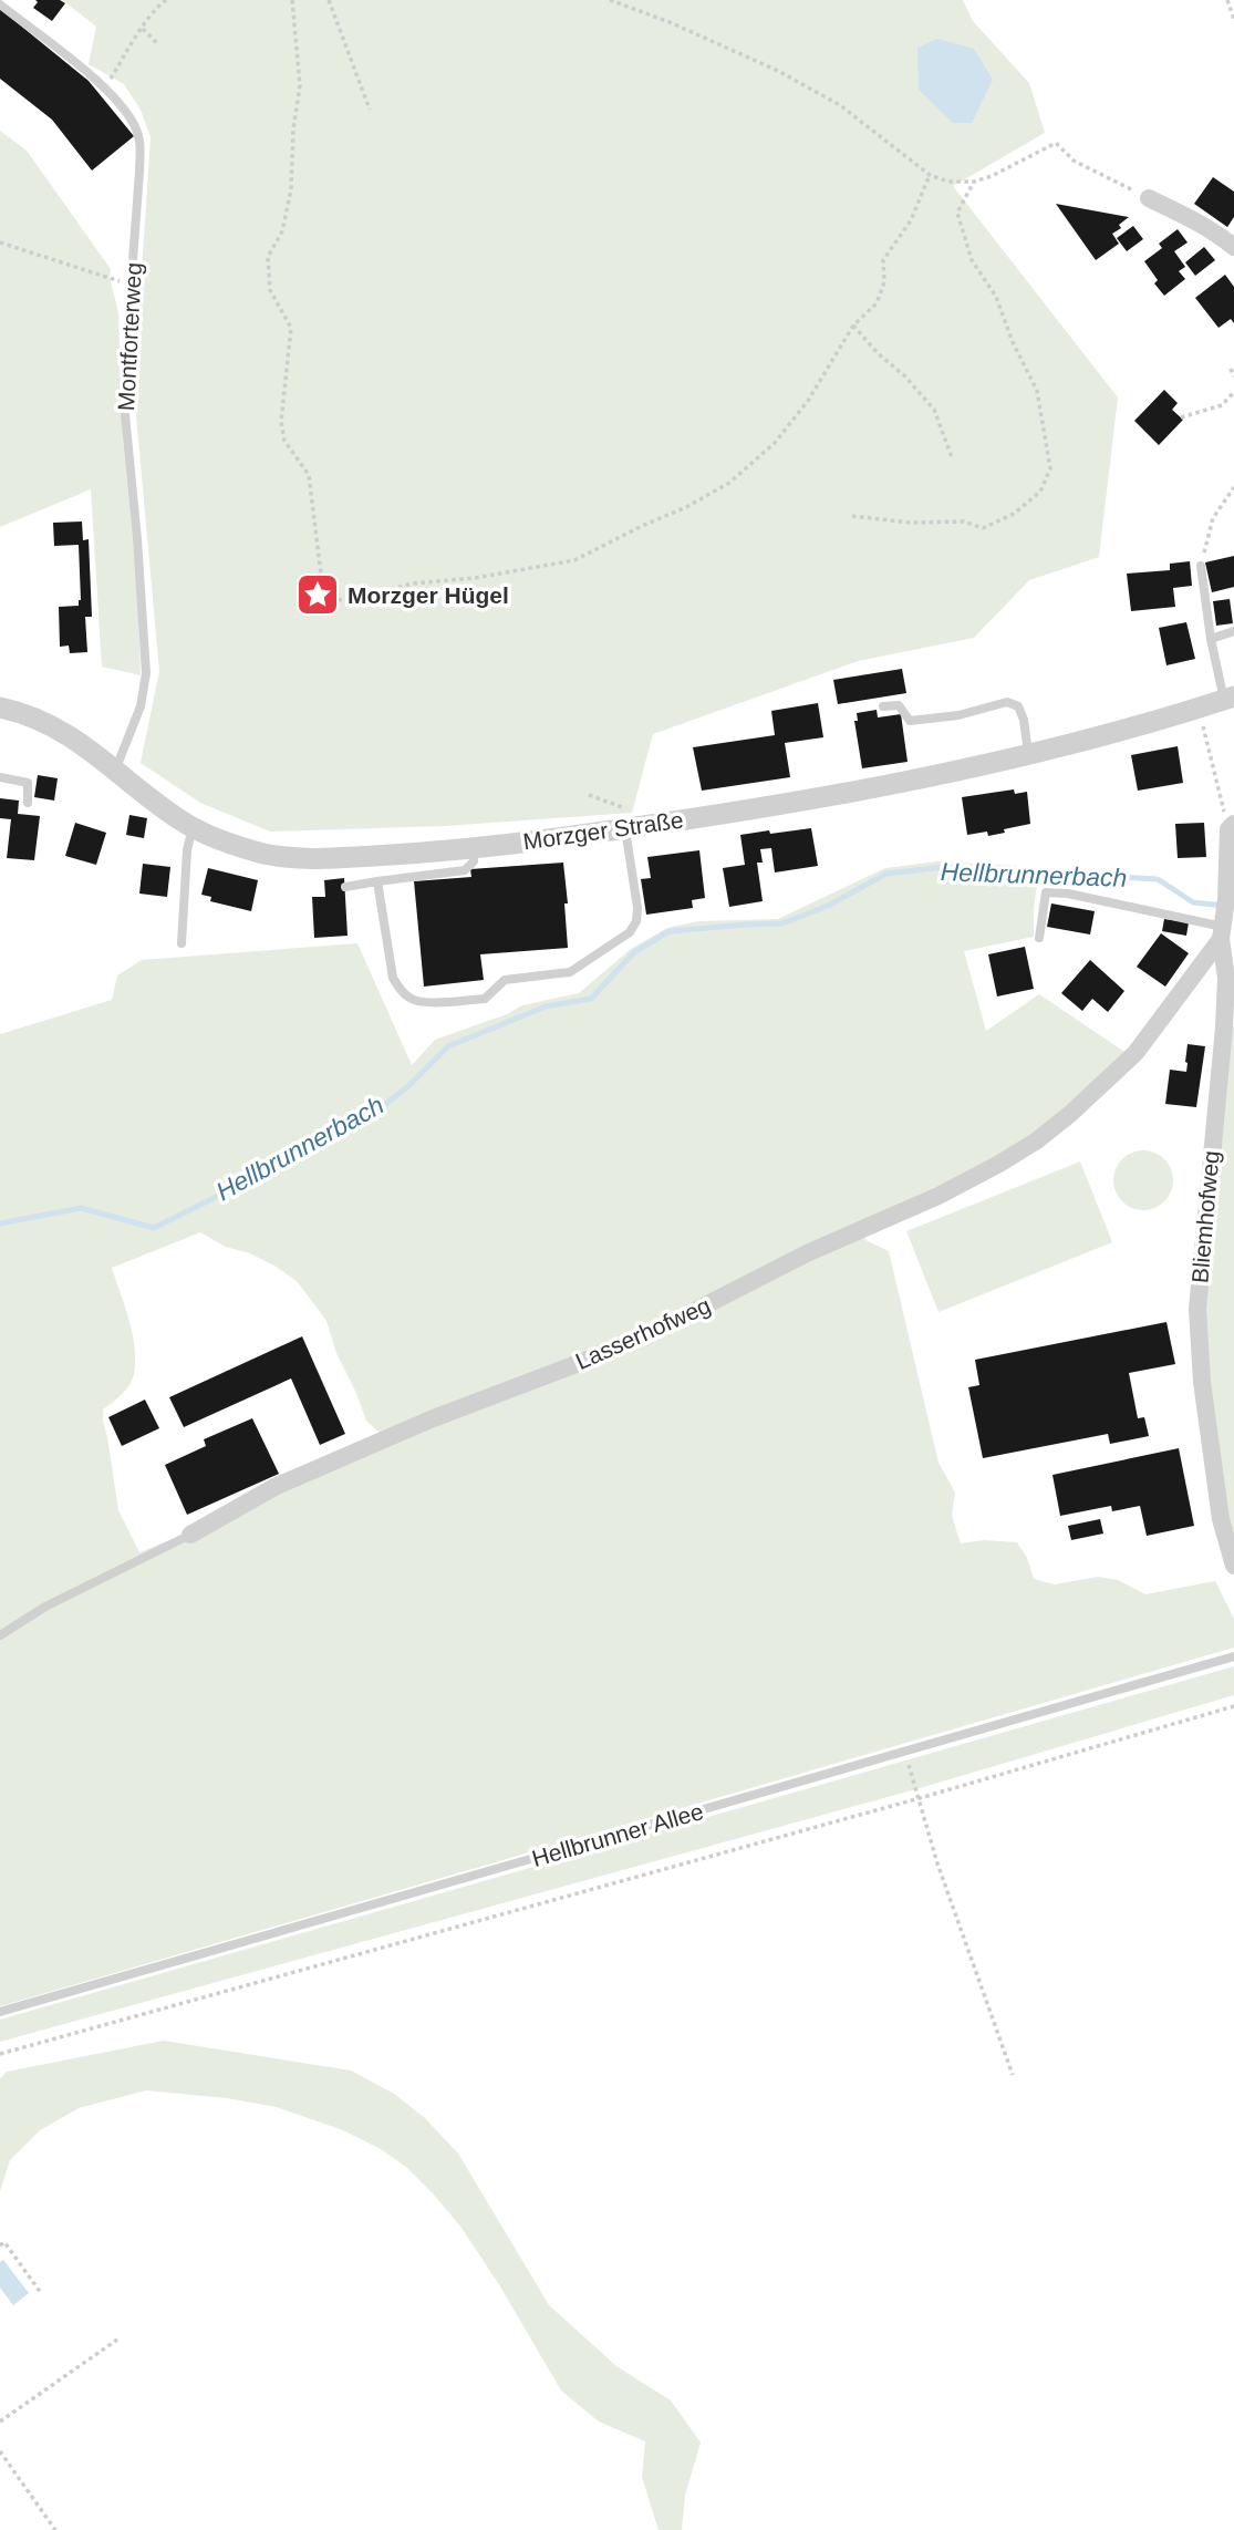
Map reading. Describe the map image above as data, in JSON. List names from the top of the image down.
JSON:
{
  "streets": {
    "street": ["Morzger Straße", "Bliemhofweg", "Lasserhofweg"],
    "lane": ["Montforterweg", "Hellbrunner Allee"]
  },
  "crossings": [
    ["Montforterweg", "Morzger Straße"],
    ["Bliemhofweg", "Lasserhofweg"]
  ],
  "water": ["Hellbrunnerbach"],
  "places": {
    "place": ["Morzger Hügel"]
  }
}
